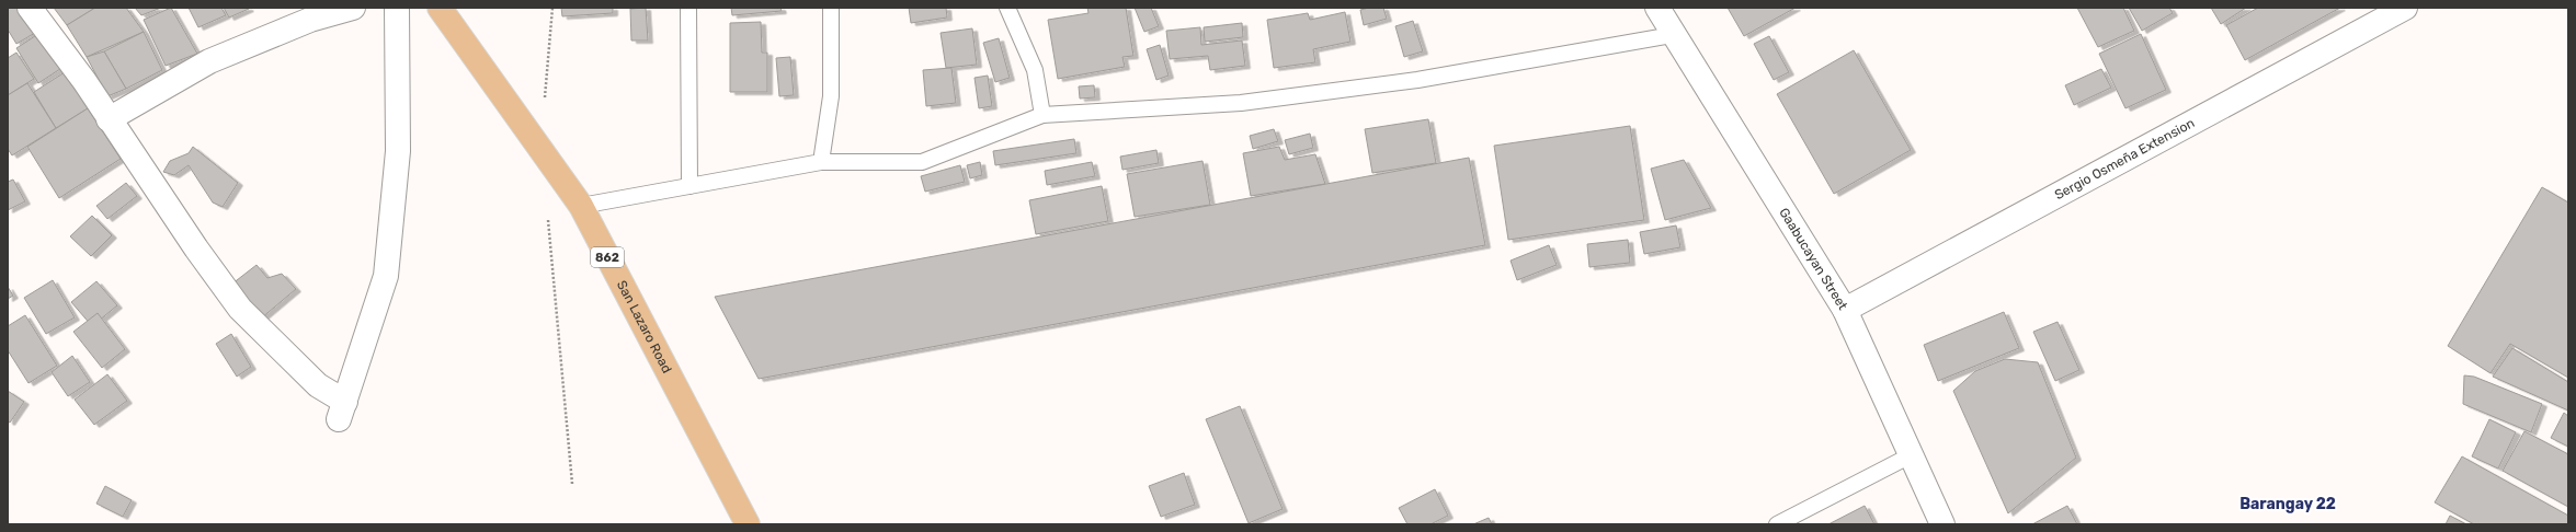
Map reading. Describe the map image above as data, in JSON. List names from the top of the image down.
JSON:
{
  "streets": {
    "main road": ["862", "San Lazaro Road"],
    "street": ["Sergio Osmeña Extension", "Gaabucayan Street"]
  },
  "crossings": [
    ["Sergio Osmeña Extension", "Gaabucayan Street"]
  ],
  "districts": ["Barangay 22"]
}
